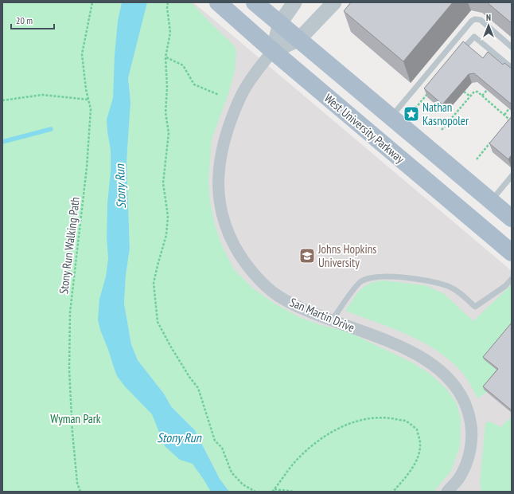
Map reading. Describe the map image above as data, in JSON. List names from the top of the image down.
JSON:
{
  "streets": {
    "main road": ["West University Parkway"],
    "street": ["San Martin Drive"],
    "path": ["Stony Run Walking Path"]
  },
  "crossings": [
    ["West University Parkway", "San Martin Drive"]
  ],
  "water": ["Stony Run"],
  "parks": ["Wyman Park"],
  "places": {
    "place": ["Nathan Kasnopoler"],
    "school or university": ["Johns Hopkins University"]
  },
  "scale_bar": "20 m",
  "north": "top"
}
